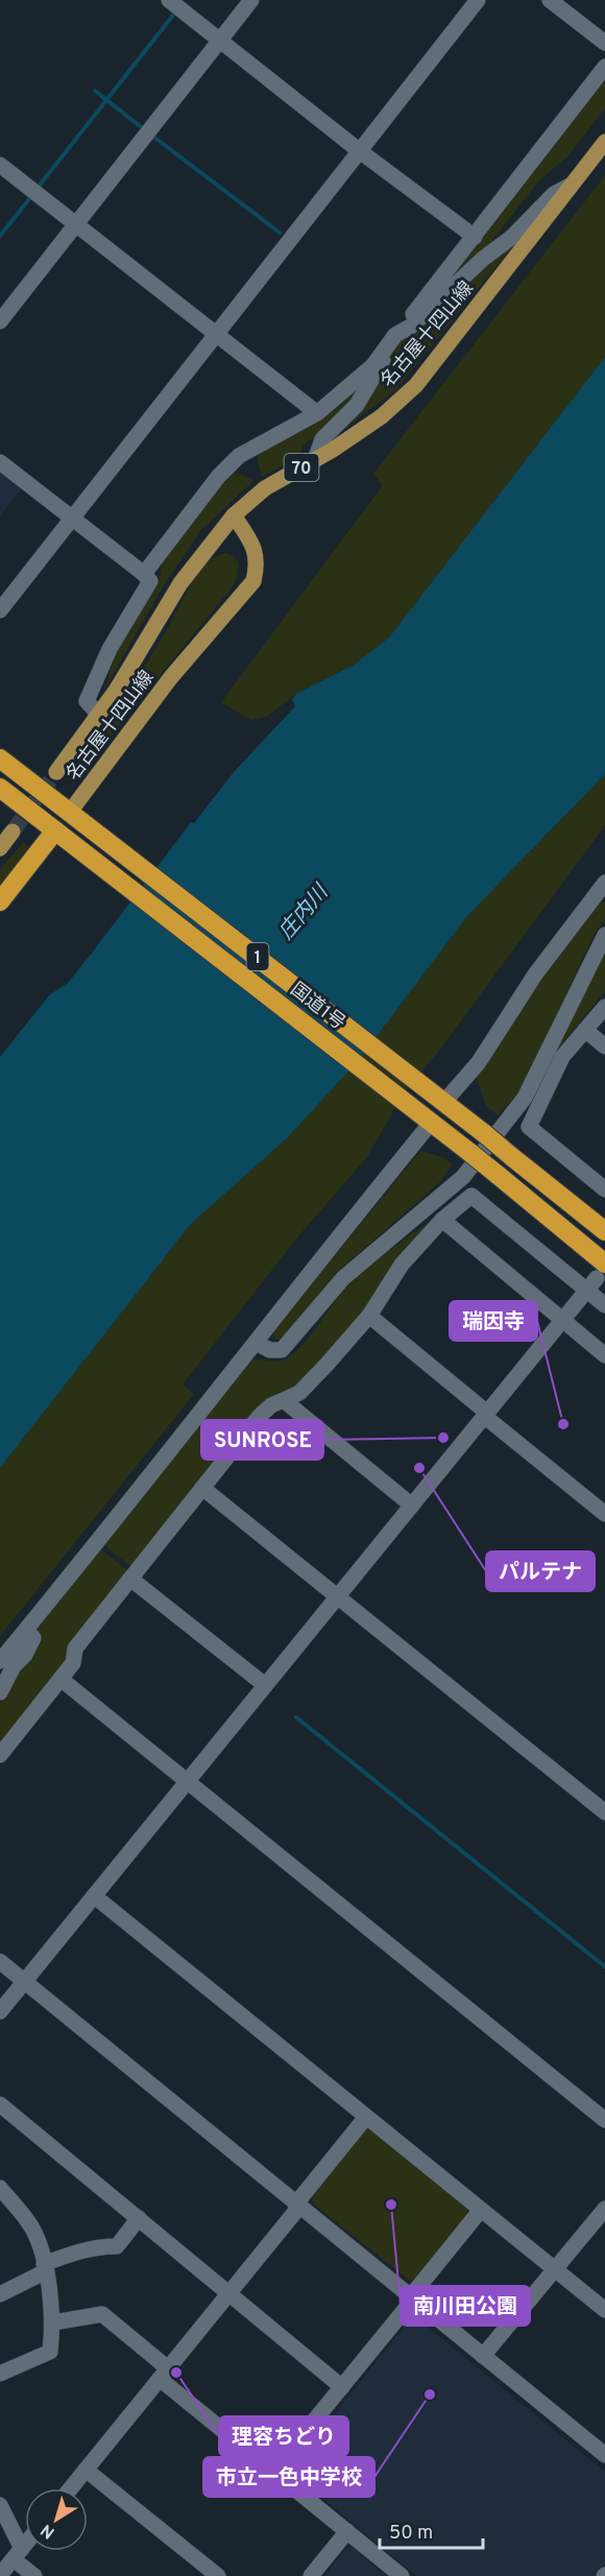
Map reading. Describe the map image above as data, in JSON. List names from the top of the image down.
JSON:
{
  "streets": {
    "highway": ["1", "国道1号"],
    "main road": ["名古屋十四山線", "70"]
  },
  "crossings": [
    ["名古屋十四山線", "国道1号"]
  ],
  "water": ["庄内川"],
  "places": [
    "瑞因寺",
    "SUNROSE",
    "パルテナ",
    "南川田公園",
    "理容ちどり",
    "市立一色中学校"
  ],
  "scale_bar": "50 m",
  "north": "bottom left"
}
